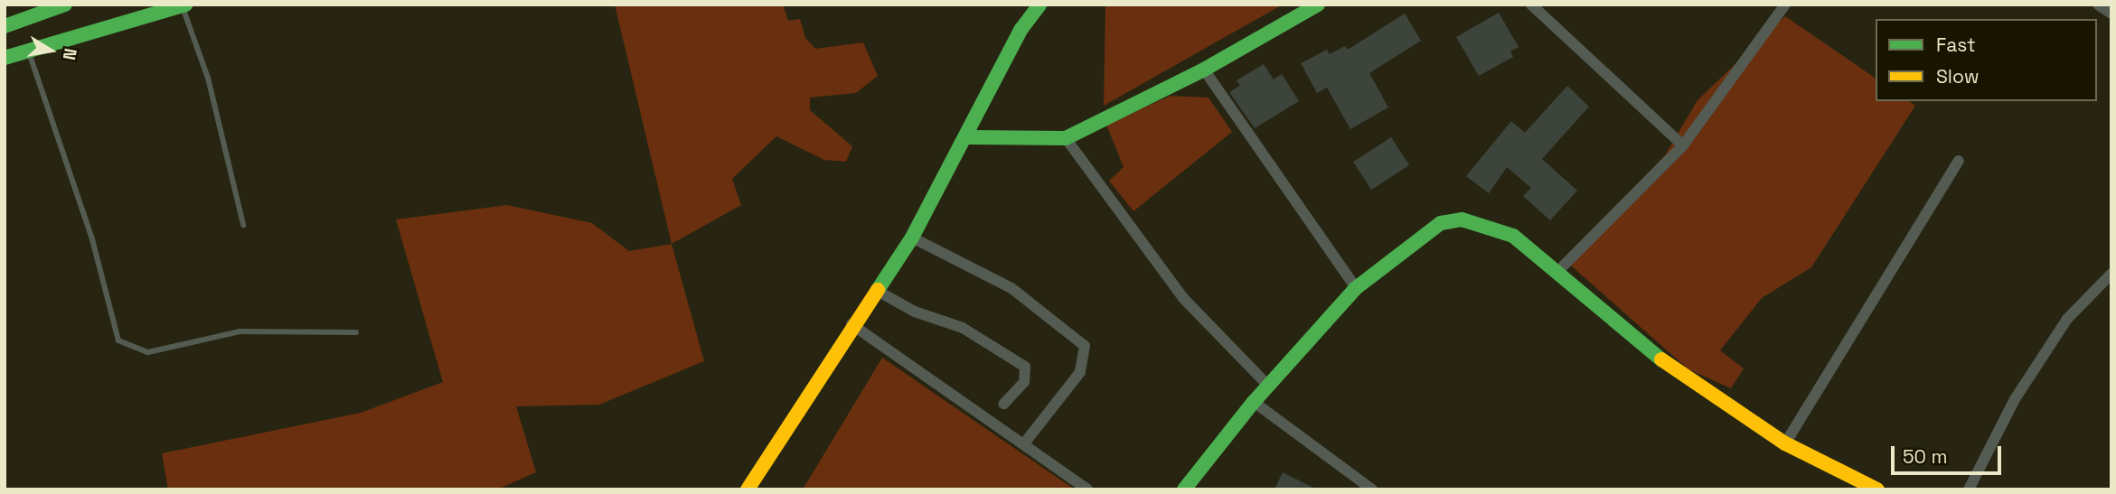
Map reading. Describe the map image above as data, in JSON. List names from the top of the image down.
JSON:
{
  "legend": ["Fast", "Slow"],
  "scale_bar": "50 m",
  "north": "right"
}
